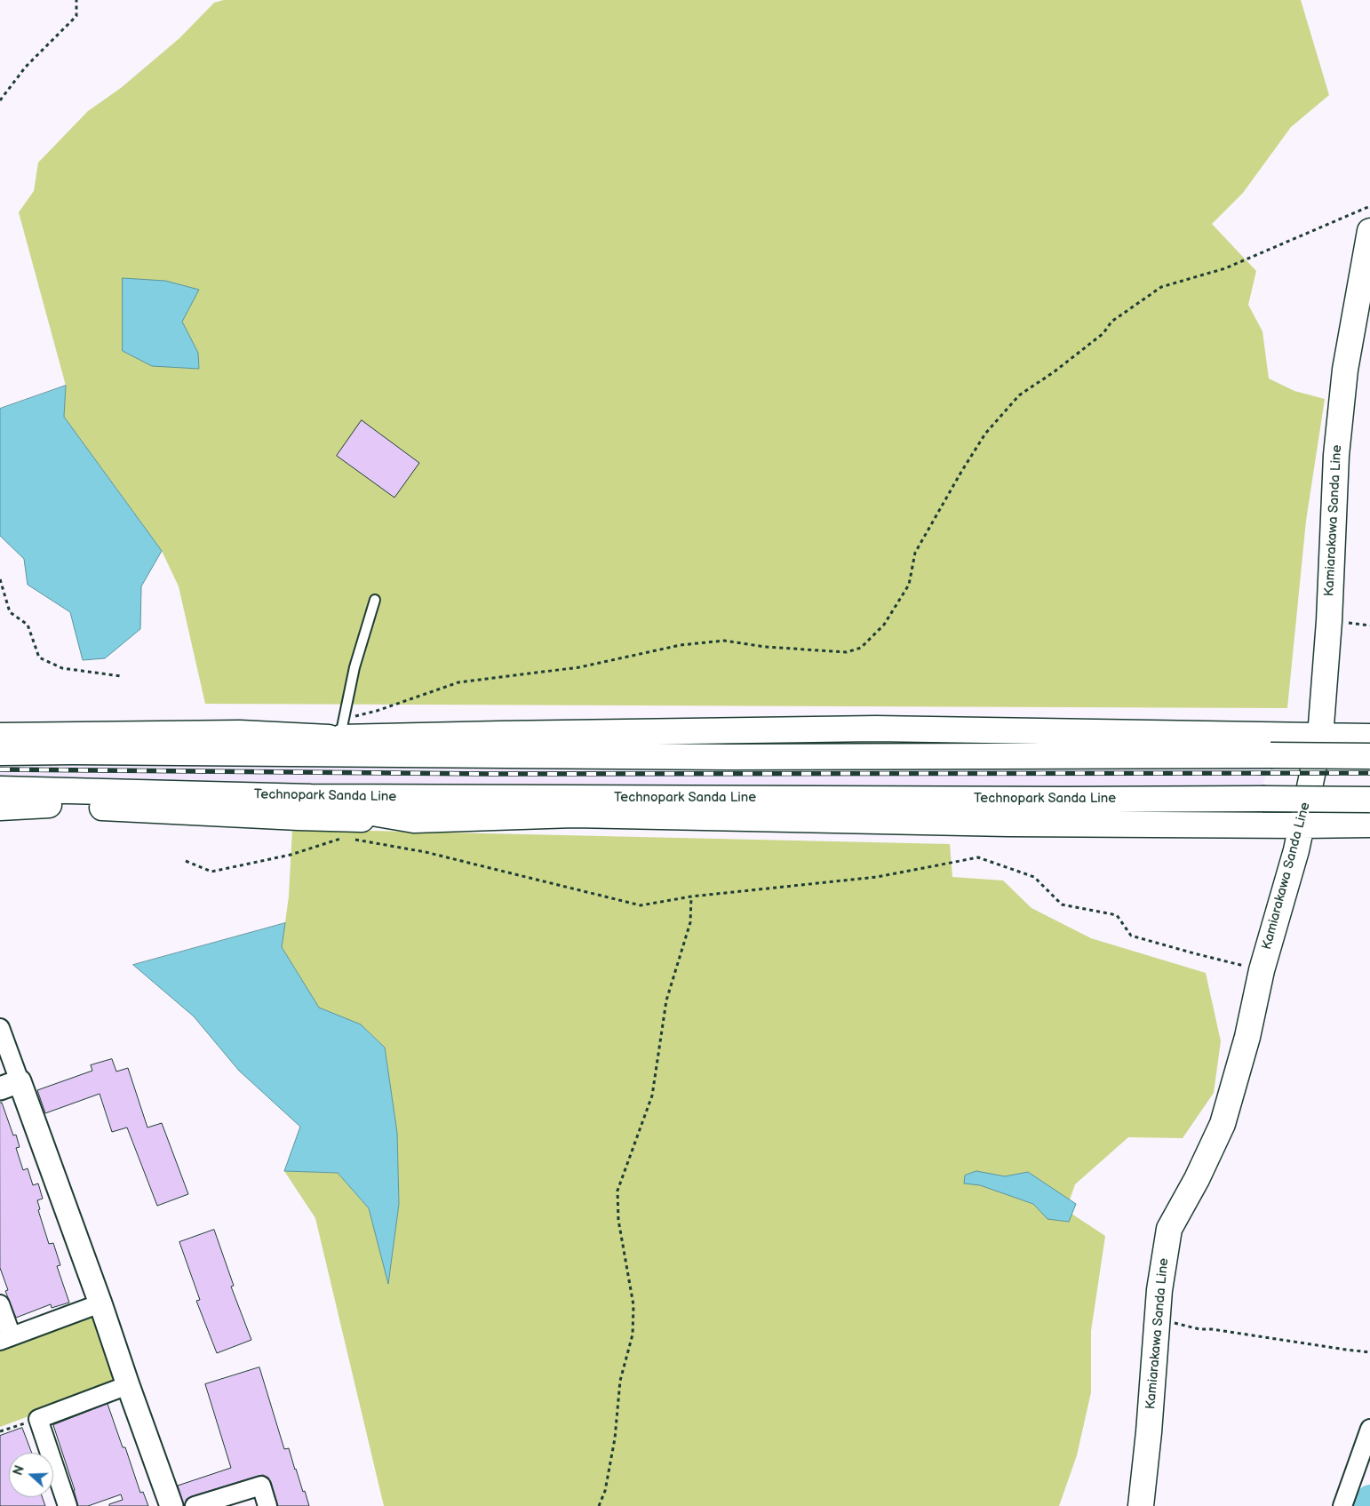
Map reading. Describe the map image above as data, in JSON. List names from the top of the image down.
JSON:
{
  "streets": {
    "main road": ["Kamiarakawa Sanda Line", "Technopark Sanda Line"]
  },
  "north": "left"
}
